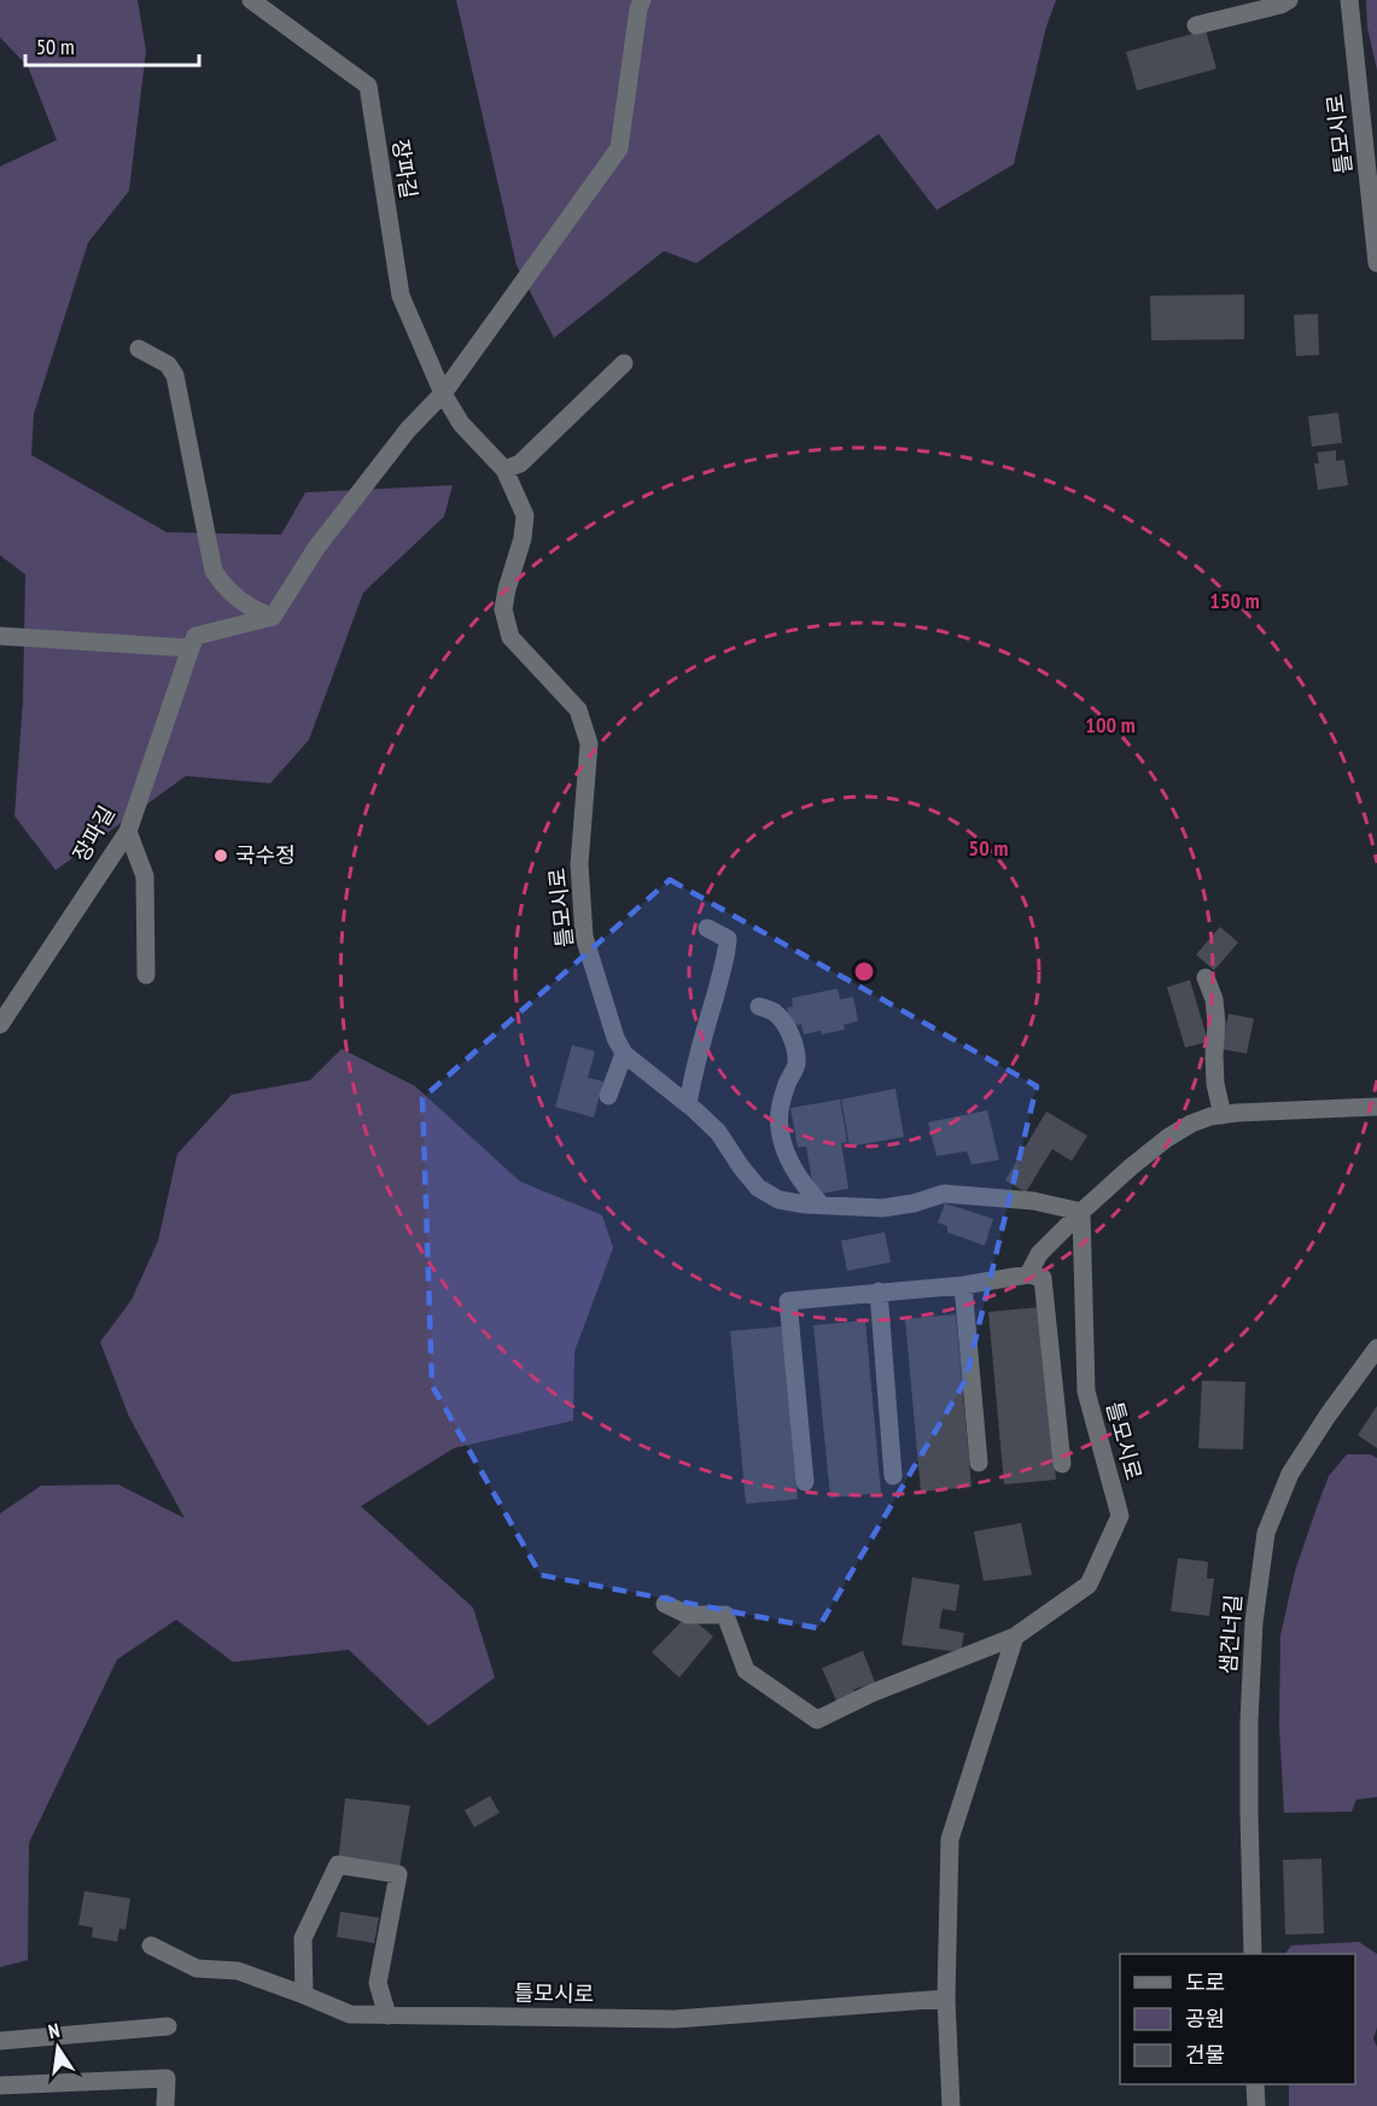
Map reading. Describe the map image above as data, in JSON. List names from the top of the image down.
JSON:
{
  "streets": {
    "street": ["틀모시로", "장파길", "샘건너길"]
  },
  "crossings": [
    ["틀모시로", "장파길"]
  ],
  "places": ["국수정"],
  "legend": ["도로", "공원", "건물"],
  "scale_bar": "50 m",
  "north": "top",
  "rings": ["150 m", "100 m", "50 m"]
}
